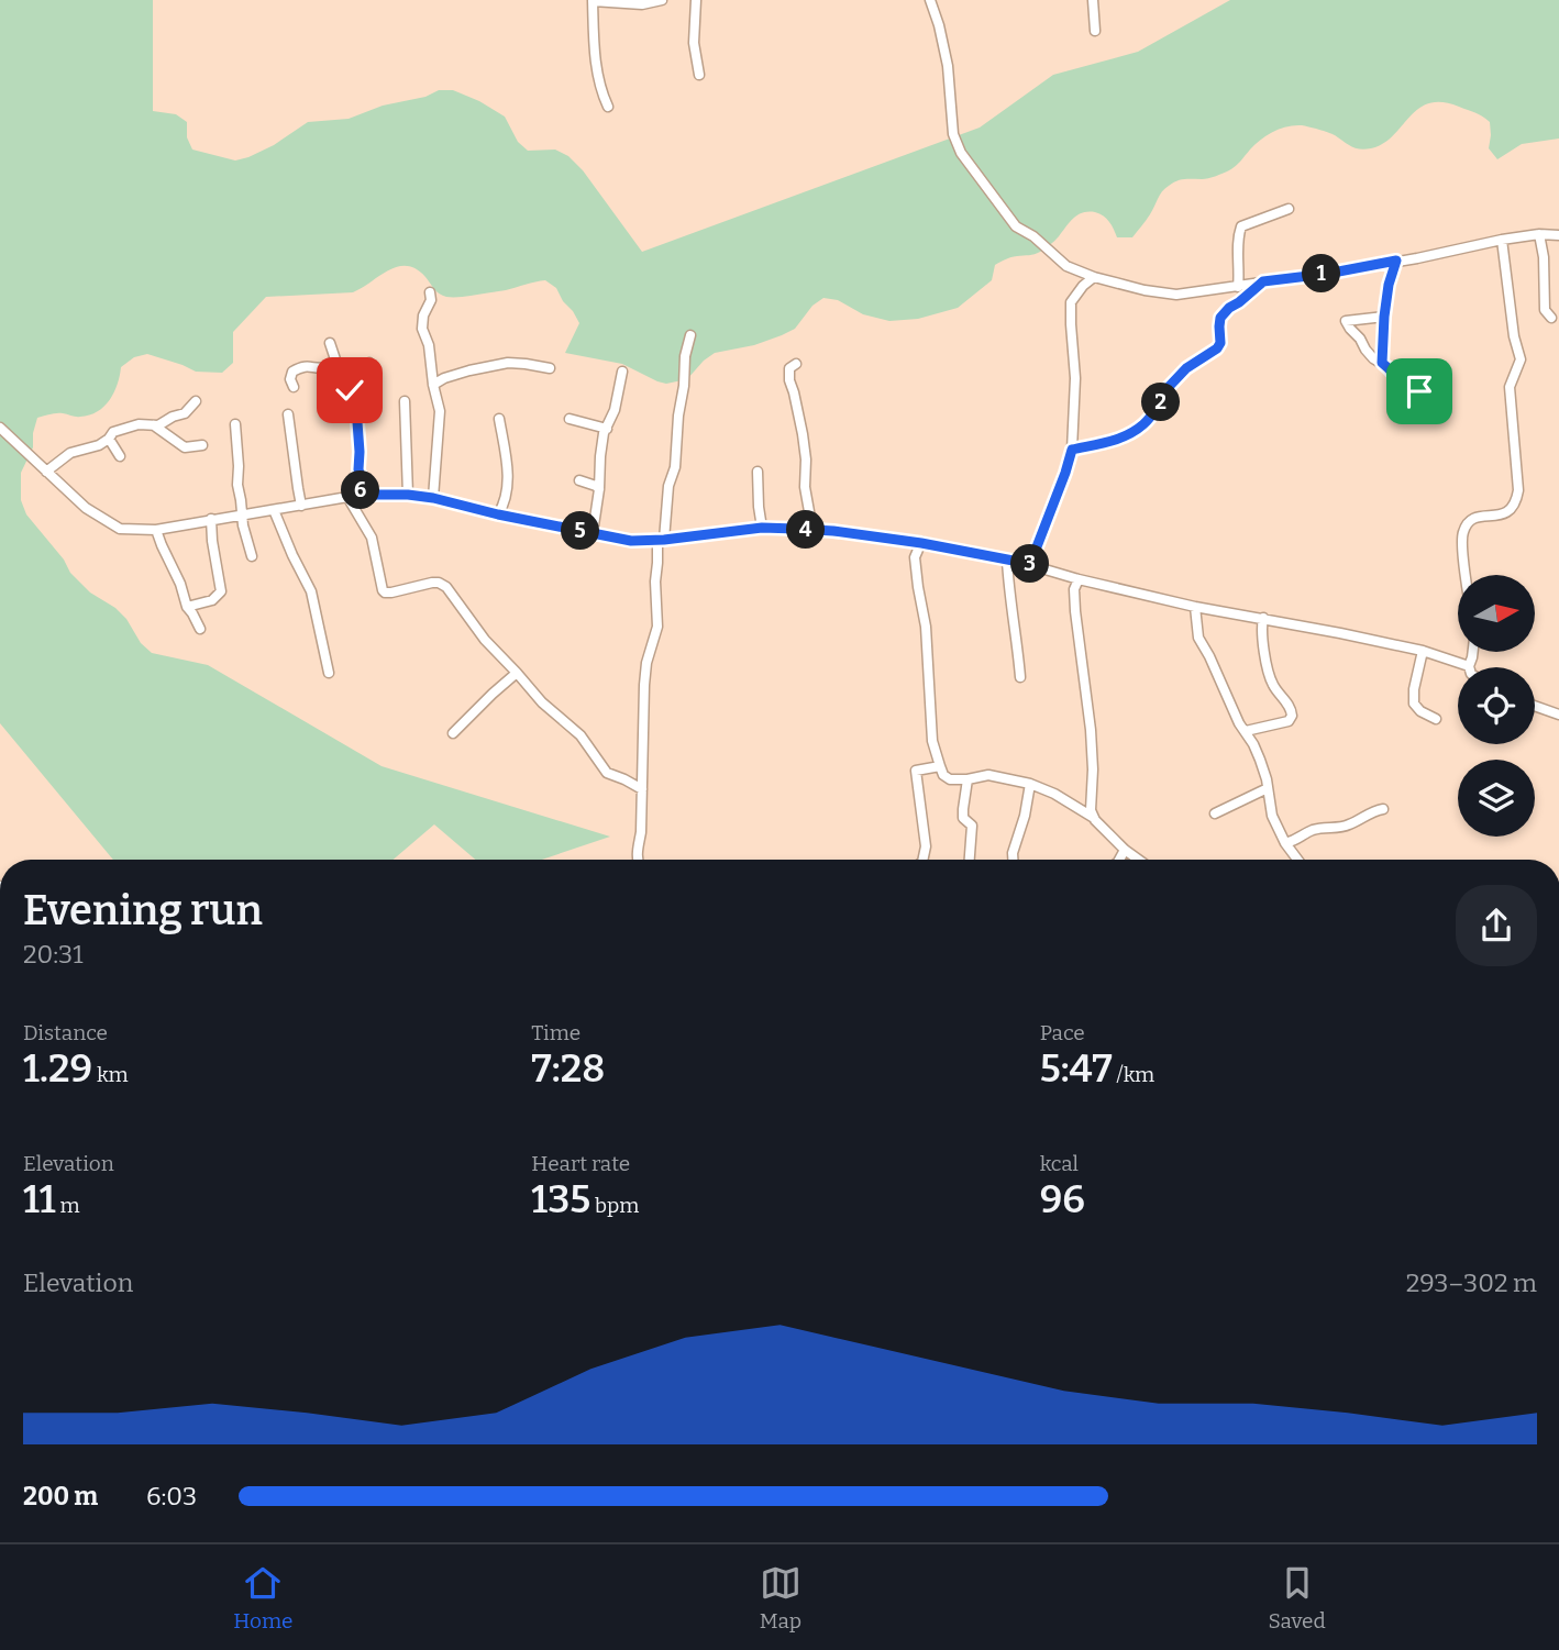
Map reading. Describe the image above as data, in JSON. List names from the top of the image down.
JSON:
{
  "north": "right",
  "page": {
    "pins": [
      "1",
      "2",
      "6",
      "4",
      "5",
      "3"
    ],
    "heading": ["Evening run", "20:31"],
    "stats": [
      ["Distance", "1.29 km"],
      ["Time", "7:28"],
      ["Pace", "5:47 /km"],
      ["Elevation", "11 m"],
      ["Heart rate", "135 bpm"],
      ["kcal", "96"]
    ],
    "chart": ["Elevation", "293–302 m"],
    "list": [
      {
        "name": "200 m",
        "note": "6:03"
      }
    ],
    "tabs": ["Home", "Map", "Saved"]
  }
}
